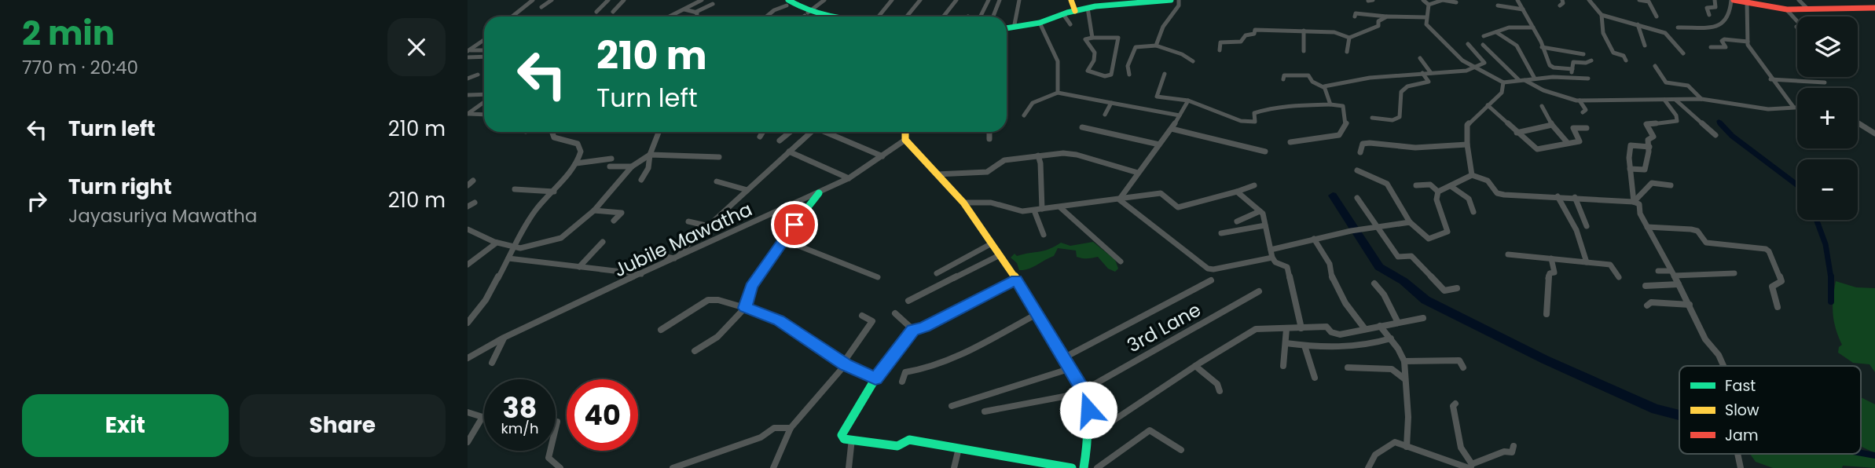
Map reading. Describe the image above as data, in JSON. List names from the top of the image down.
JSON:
{
  "streets": {
    "street": ["Jubile Mawatha", "3rd Lane"]
  },
  "legend": ["Fast", "Slow", "Jam"],
  "page": {
    "heading": ["2 min", "770 m · 20:40"],
    "map_buttons": ["+", "−"],
    "turn": ["210 m", "Turn left"],
    "list": [
      {
        "name": "Turn left",
        "value": "210 m"
      },
      {
        "name": "Turn right",
        "note": "Jayasuriya Mawatha",
        "value": "210 m"
      }
    ],
    "speed": "38 km/h",
    "limit": "40",
    "buttons": ["Exit", "Share"]
  }
}
